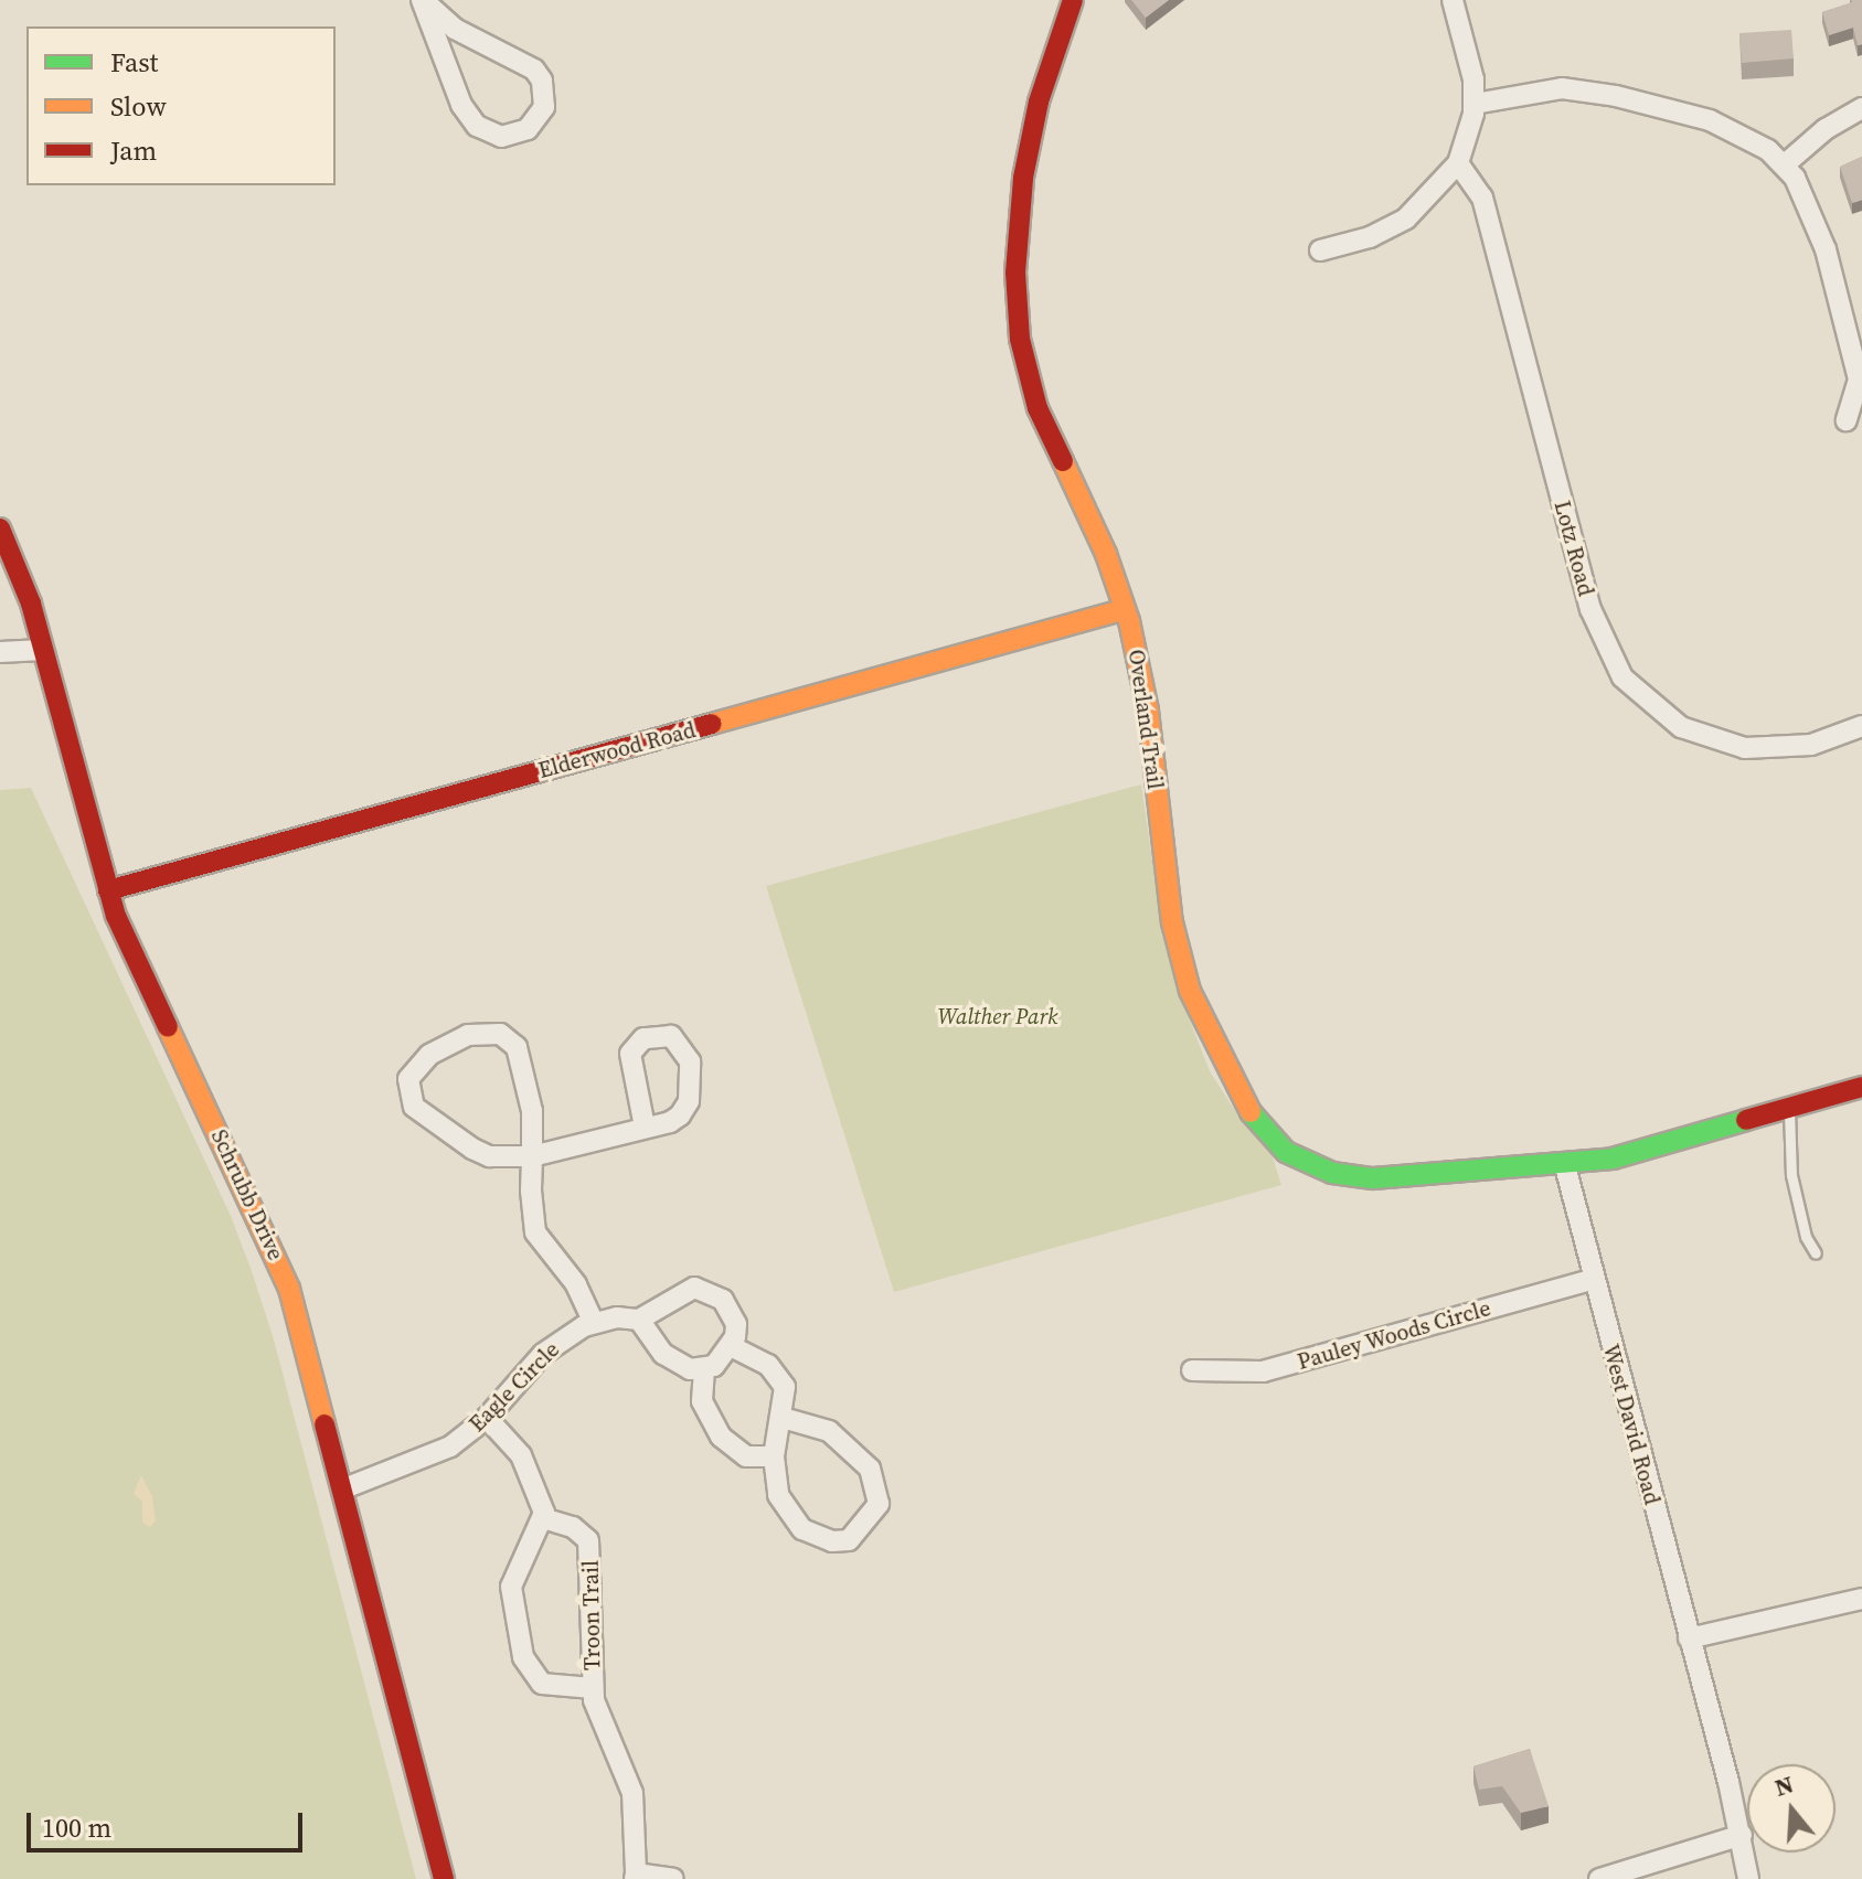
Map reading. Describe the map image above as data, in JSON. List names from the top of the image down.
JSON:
{
  "streets": {
    "street": [
      "Lotz Road",
      "Overland Trail",
      "Elderwood Road",
      "Schrubb Drive",
      "Pauley Woods Circle",
      "Eagle Circle",
      "West David Road",
      "Troon Trail"
    ]
  },
  "crossings": [
    ["Overland Trail", "Elderwood Road"],
    ["Overland Trail", "West David Road"],
    ["Elderwood Road", "Schrubb Drive"],
    ["Schrubb Drive", "Eagle Circle"],
    ["Pauley Woods Circle", "West David Road"]
  ],
  "parks": ["Walther Park"],
  "legend": ["Fast", "Slow", "Jam"],
  "scale_bar": "100 m",
  "north": "top"
}
